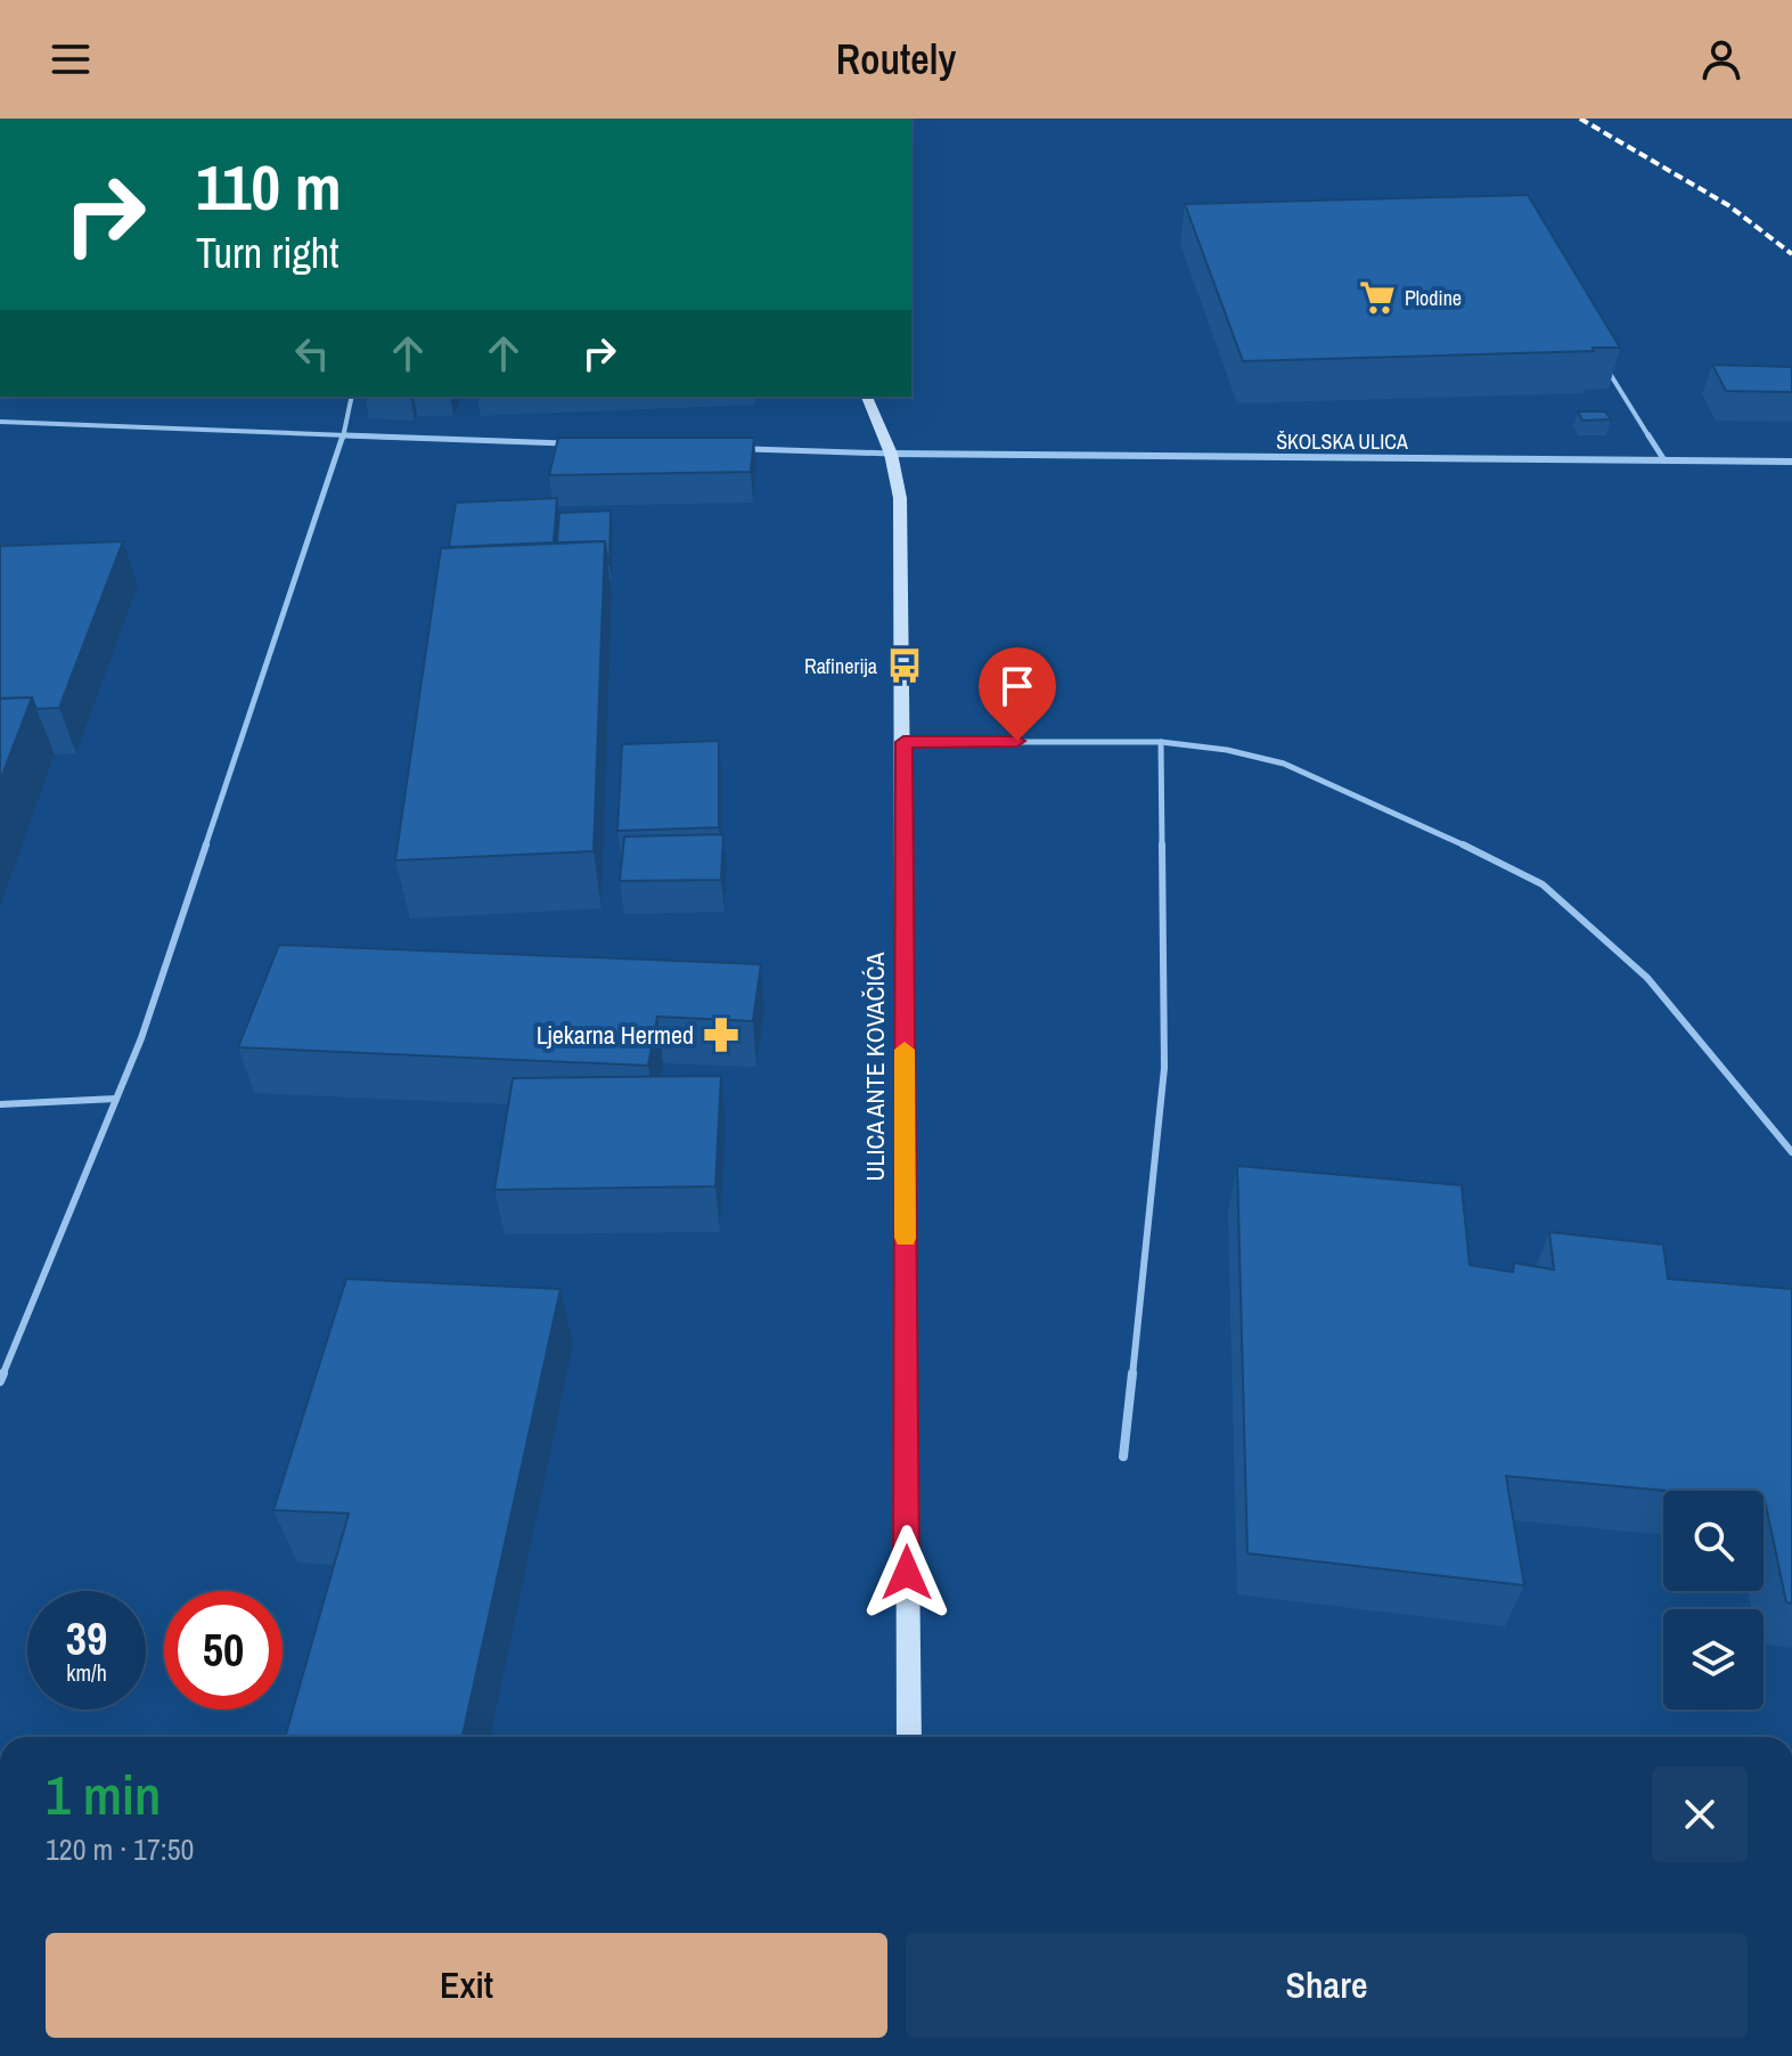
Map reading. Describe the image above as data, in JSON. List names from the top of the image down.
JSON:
{
  "streets": {
    "main road": ["ULICA ANTE KOVAČIĆA"],
    "street": ["ŠKOLSKA ULICA"]
  },
  "crossings": [
    ["ŠKOLSKA ULICA", "ULICA ANTE KOVAČIĆA"]
  ],
  "places": {
    "supermarket": ["Plodine"],
    "bus stop": ["Rafinerija"],
    "pharmacy": ["Ljekarna Hermed"]
  },
  "page": {
    "header": "Routely",
    "turn": ["110 m", "Turn right"],
    "speed": "39 km/h",
    "limit": "50",
    "heading": ["1 min", "120 m · 17:50"],
    "buttons": ["Exit", "Share"]
  }
}
